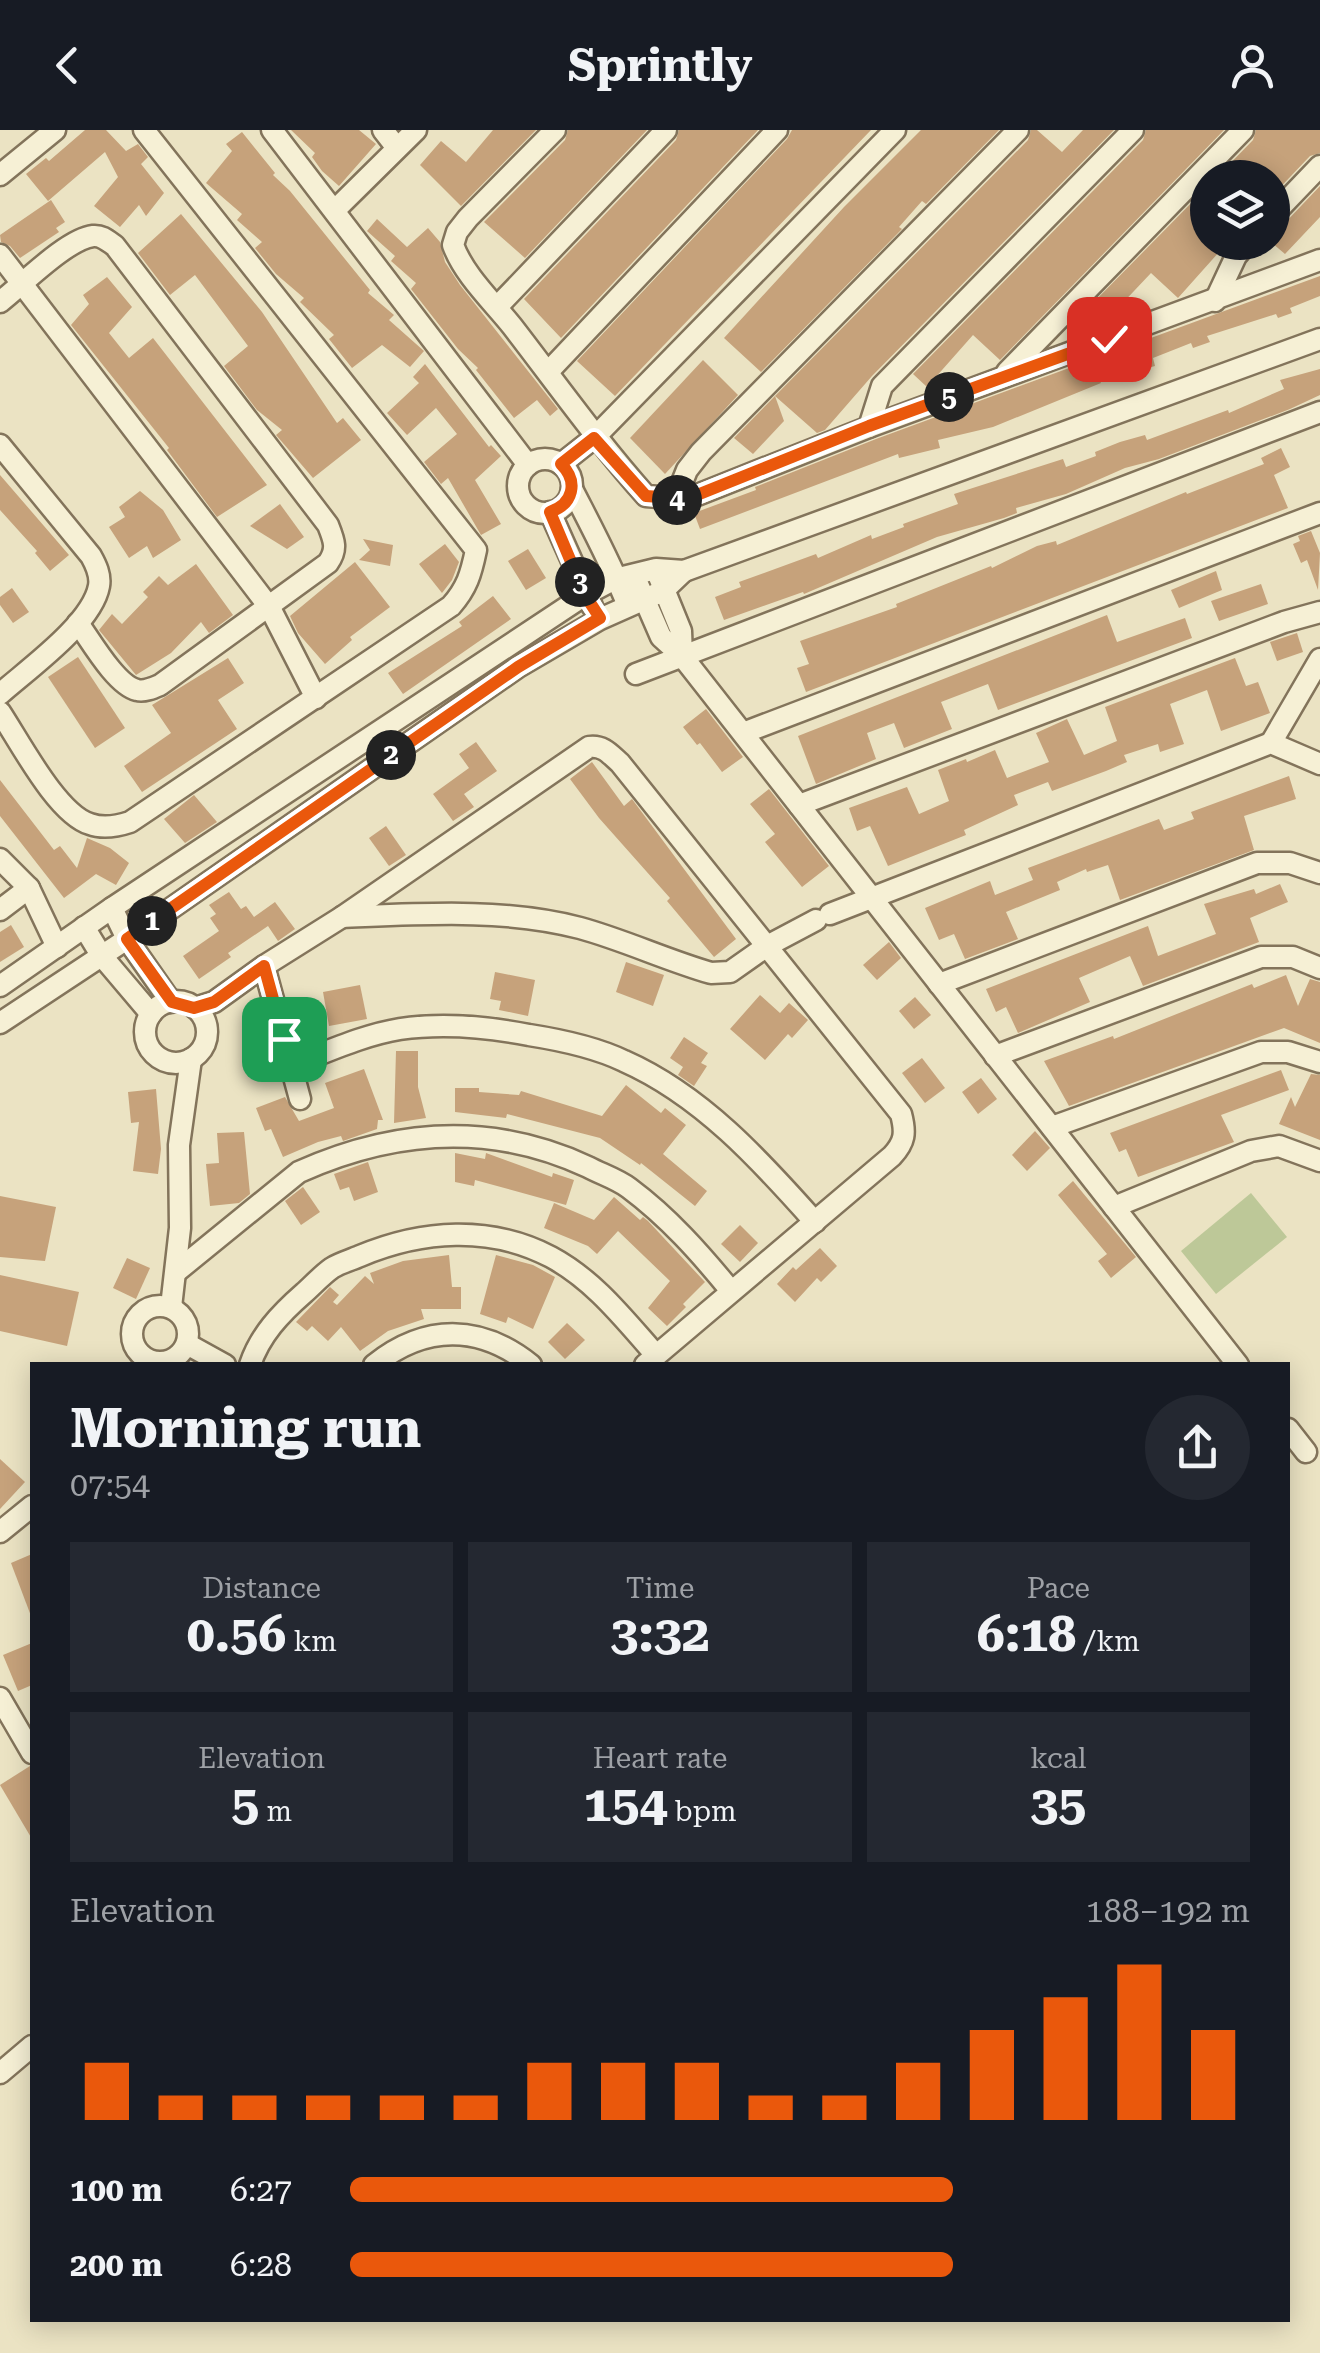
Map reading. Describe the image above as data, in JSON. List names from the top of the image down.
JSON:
{
  "page": {
    "header": "Sprintly",
    "pins": [
      "5",
      "4",
      "3",
      "2",
      "1"
    ],
    "heading": ["Morning run", "07:54"],
    "stats": [
      ["Distance", "0.56 km"],
      ["Time", "3:32"],
      ["Pace", "6:18 /km"],
      ["Elevation", "5 m"],
      ["Heart rate", "154 bpm"],
      ["kcal", "35"]
    ],
    "chart": ["Elevation", "188–192 m"],
    "list": [
      {
        "name": "100 m",
        "note": "6:27"
      },
      {
        "name": "200 m",
        "note": "6:28"
      }
    ]
  }
}
